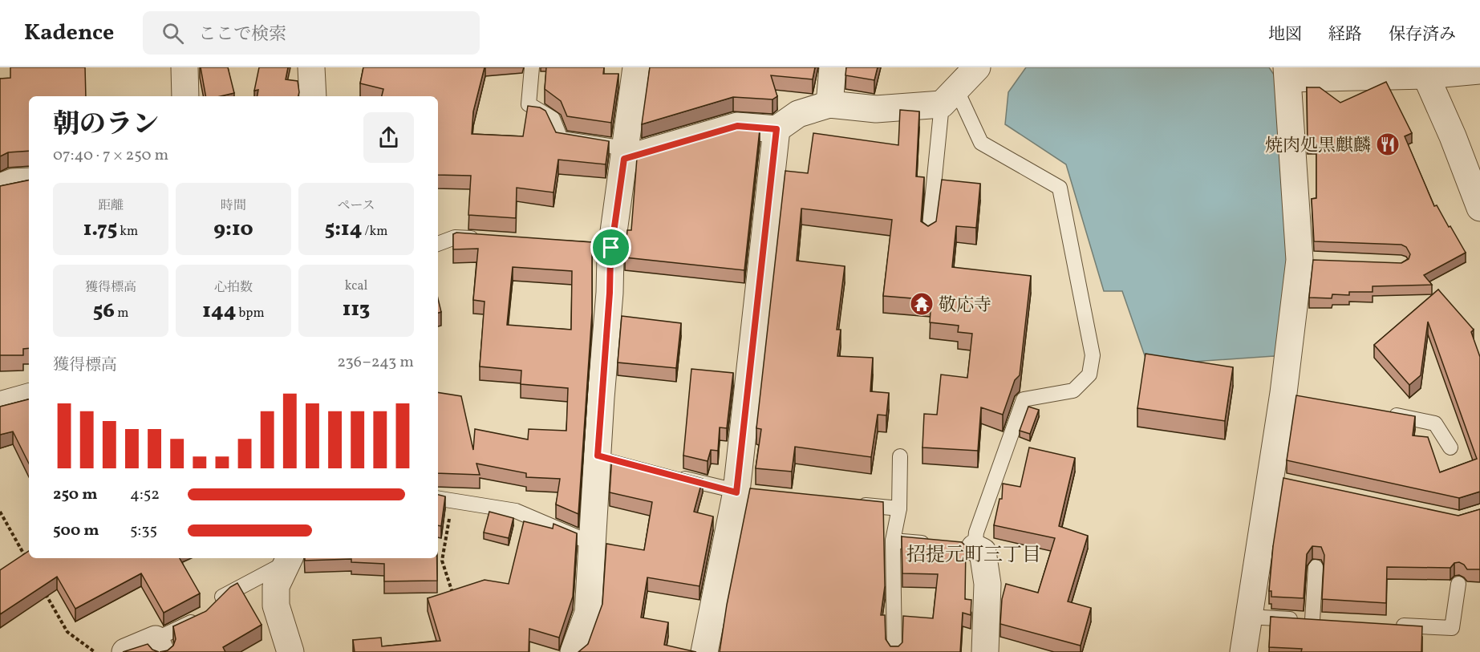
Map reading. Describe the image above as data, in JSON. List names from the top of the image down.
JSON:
{
  "districts": ["招提元町三丁目"],
  "places": {
    "restaurant": ["焼肉処黒麒麟"],
    "temple": ["敬応寺"]
  },
  "page": {
    "header": "Kadence",
    "search": "ここで検索",
    "nav": ["地図", "経路", "保存済み"],
    "heading": ["朝のラン", "07:40 · 7 × 250 m"],
    "stats": [
      ["距離", "1.75 km"],
      ["時間", "9:10"],
      ["ペース", "5:14 /km"],
      ["獲得標高", "56 m"],
      ["心拍数", "144 bpm"],
      ["kcal", "113"]
    ],
    "chart": ["獲得標高", "236–243 m"],
    "list": [
      {
        "name": "250 m",
        "note": "4:52"
      },
      {
        "name": "500 m",
        "note": "5:35"
      }
    ]
  }
}
